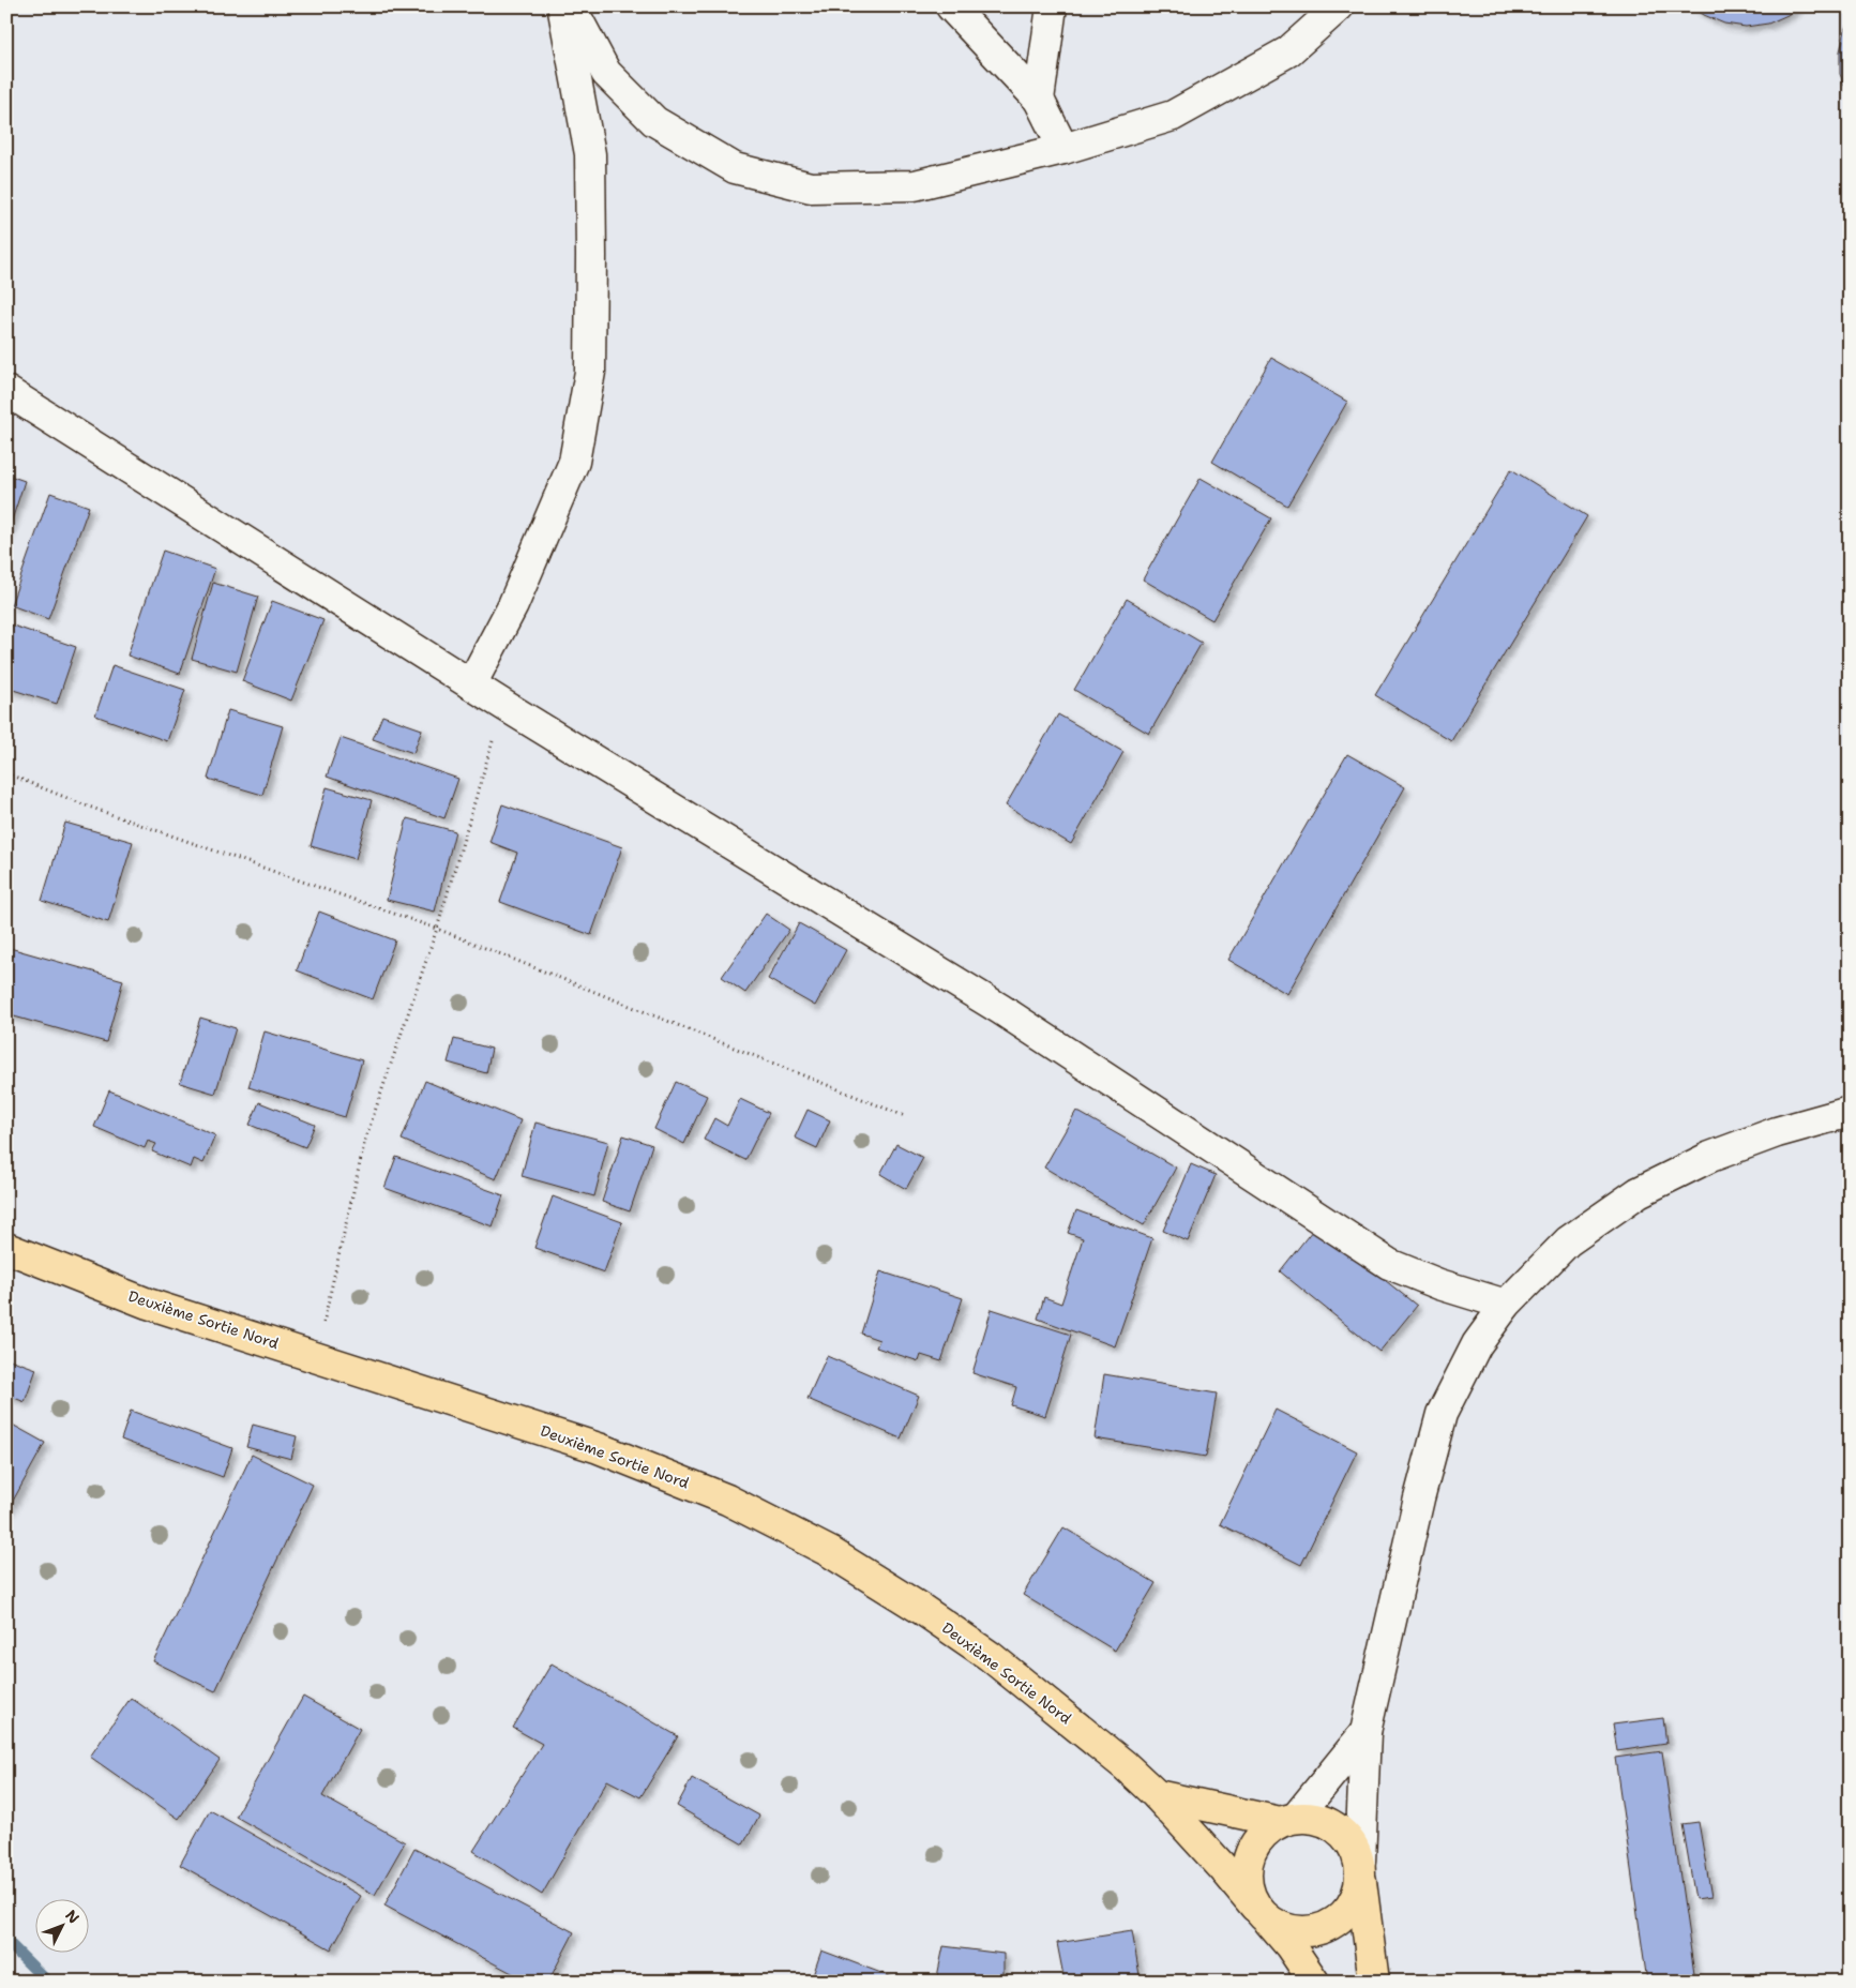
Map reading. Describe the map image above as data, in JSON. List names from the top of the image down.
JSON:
{
  "streets": {
    "main road": ["Deuxième Sortie Nord"]
  },
  "north": "top right"
}
